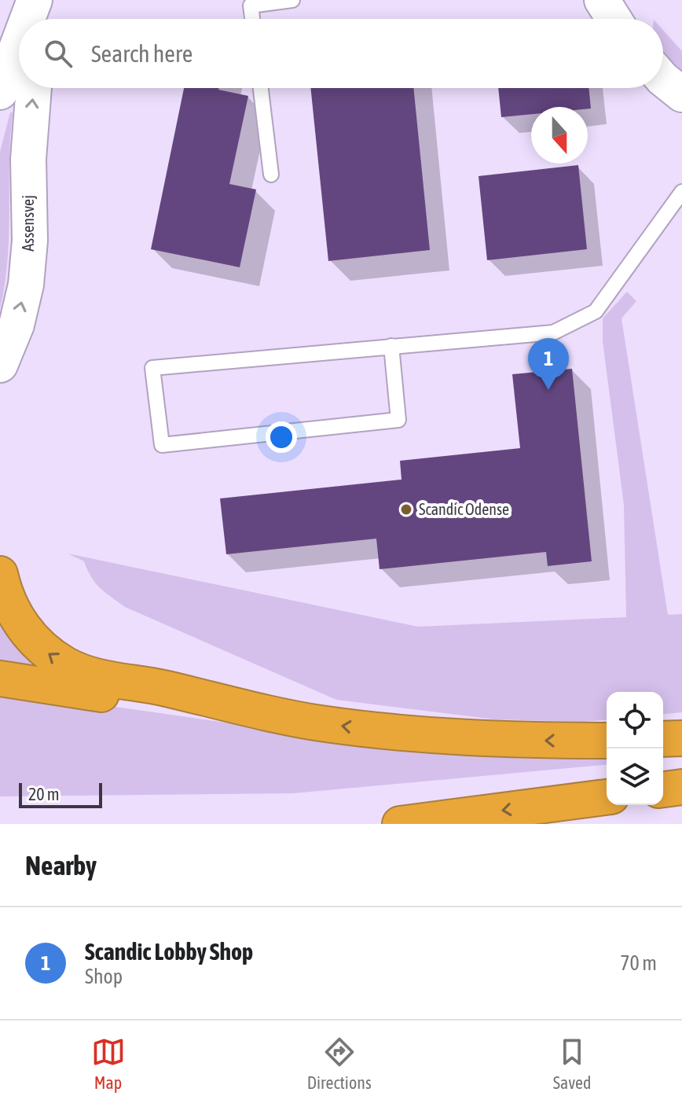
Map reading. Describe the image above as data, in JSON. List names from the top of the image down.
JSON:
{
  "streets": {
    "main road": ["Assensvej"]
  },
  "one_way": ["Assensvej"],
  "places": ["Scandic Odense"],
  "scale_bar": "20 m",
  "north": "bottom",
  "page": {
    "search": "Search here",
    "pins": "1",
    "scale": "20 m",
    "heading": "Nearby",
    "list": [
      {
        "mark": "1",
        "name": "Scandic Lobby Shop",
        "note": "Shop",
        "value": "70 m"
      }
    ],
    "nav": ["Map", "Directions", "Saved"]
  }
}
